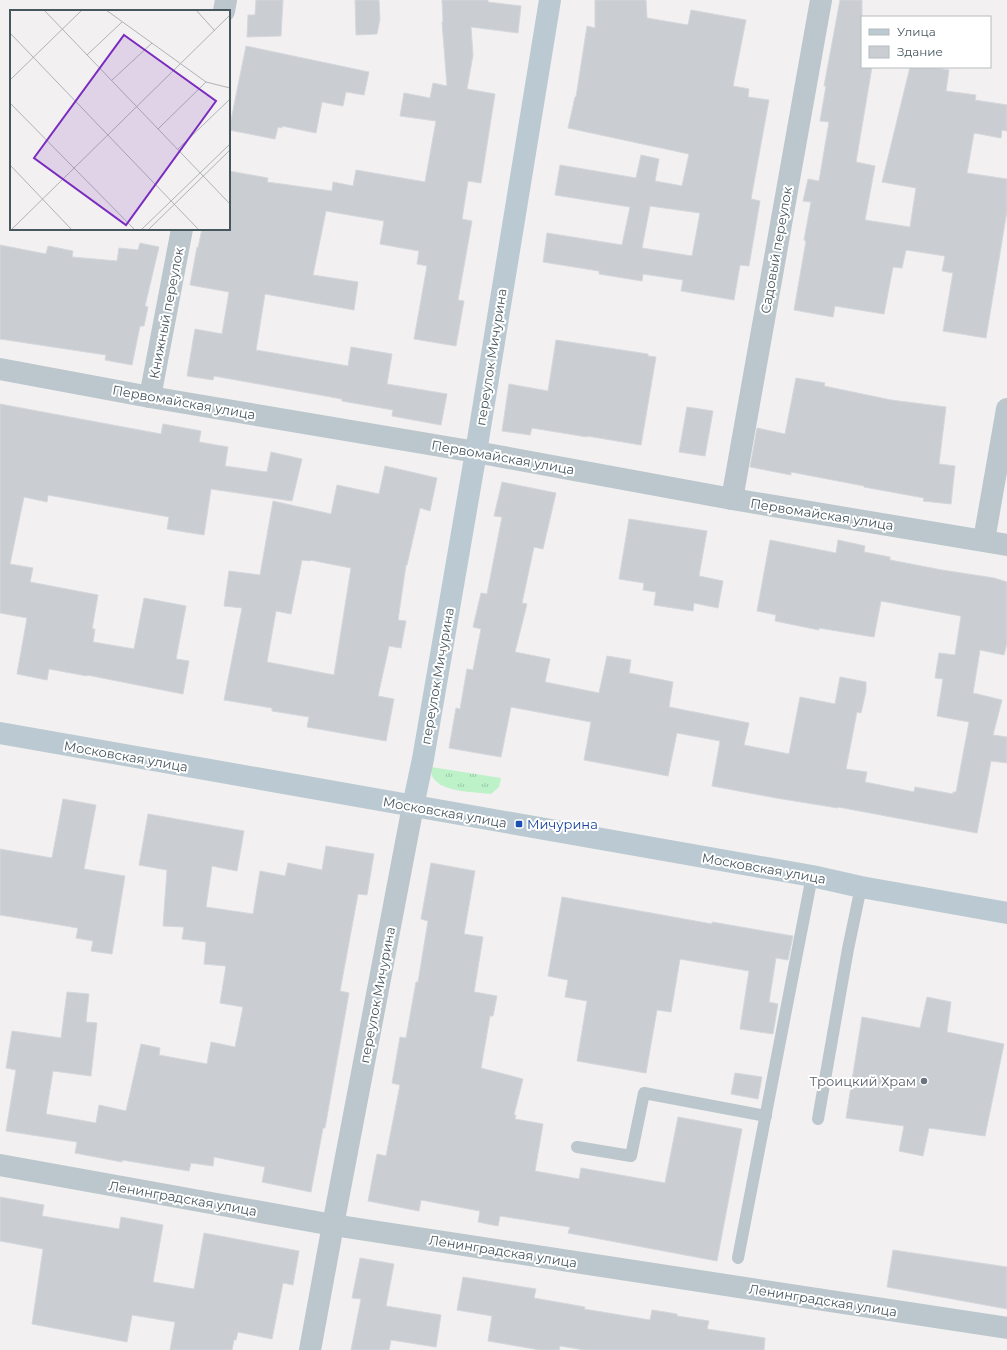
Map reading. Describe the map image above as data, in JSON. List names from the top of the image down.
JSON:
{
  "streets": {
    "main road": ["переулок Мичурина", "Московская улица"],
    "street": [
      "Садовый переулок",
      "Книжный переулок",
      "Первомайская улица",
      "Ленинградская улица"
    ]
  },
  "crossings": [
    ["Садовый переулок", "Первомайская улица"],
    ["Книжный переулок", "Первомайская улица"],
    ["переулок Мичурина", "Первомайская улица"],
    ["переулок Мичурина", "Московская улица"],
    ["переулок Мичурина", "Ленинградская улица"]
  ],
  "places": {
    "transit": ["Мичурина"],
    "other": ["Троицкий Храм"]
  },
  "legend": ["Улица", "Здание"]
}
